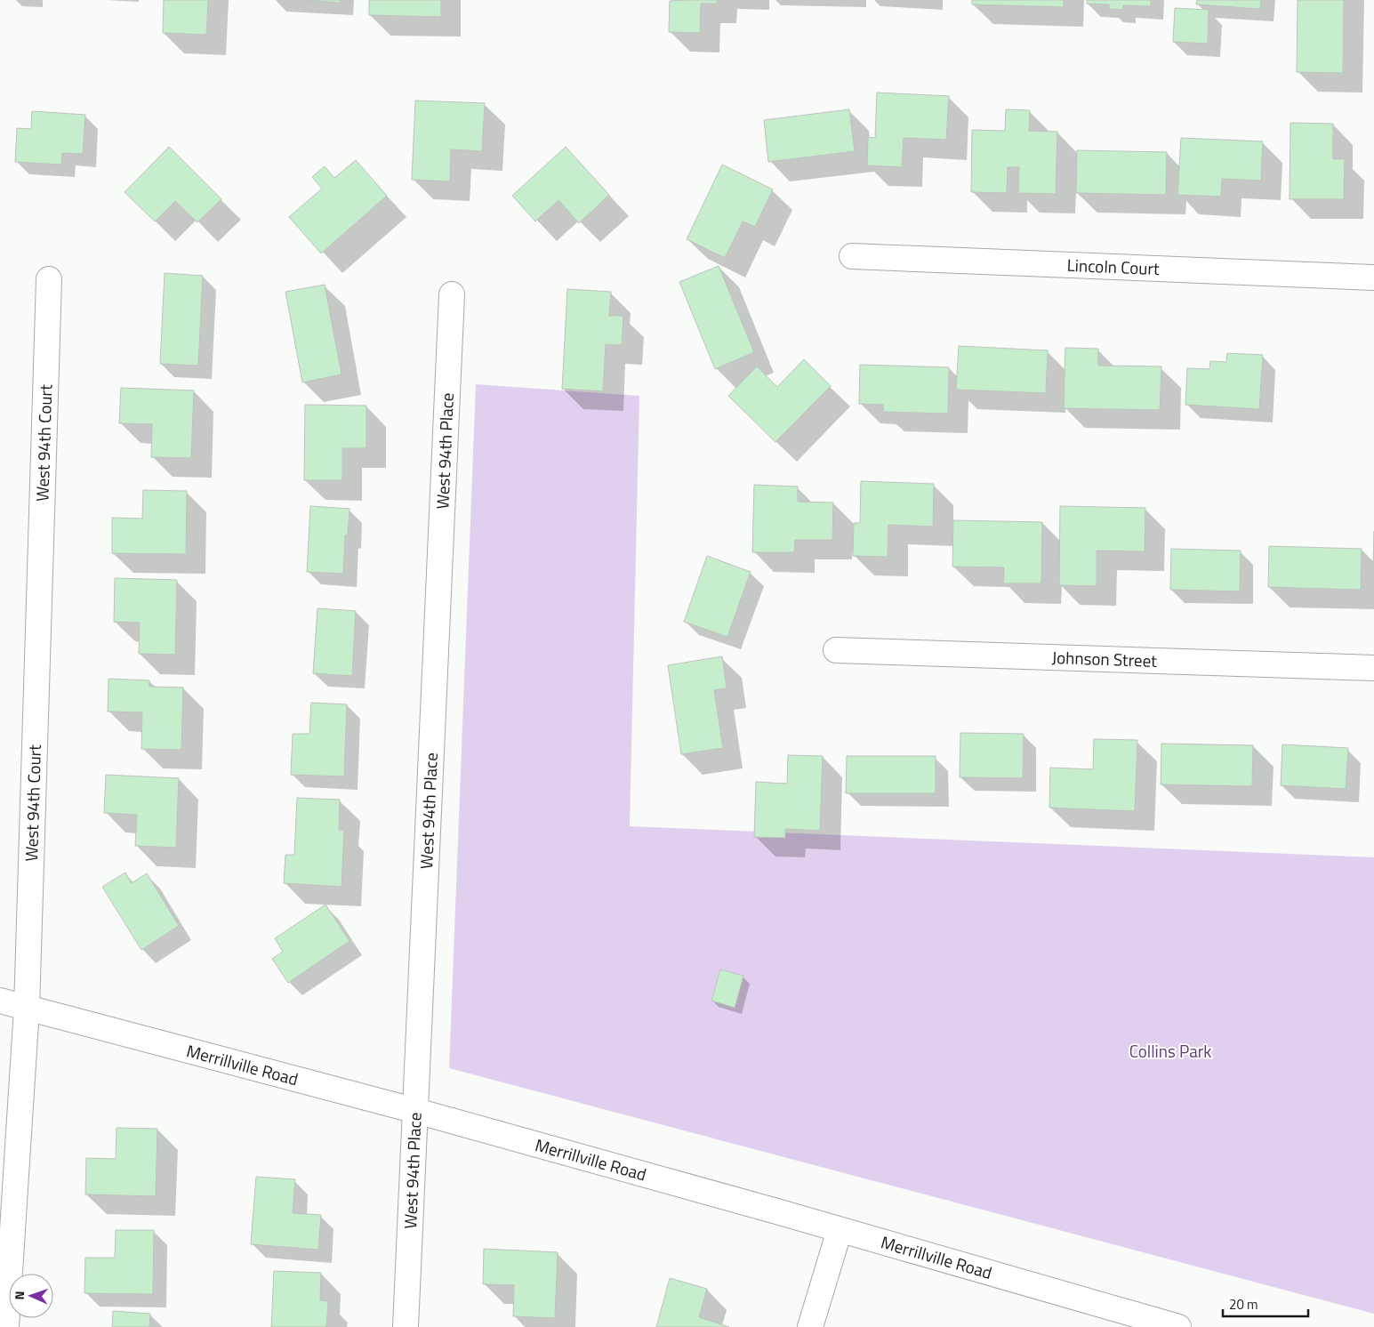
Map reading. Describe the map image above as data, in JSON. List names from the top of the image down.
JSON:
{
  "streets": {
    "street": [
      "Lincoln Court",
      "West 94th Court",
      "West 94th Place",
      "Johnson Street",
      "Merrillville Road"
    ]
  },
  "crossings": [
    ["West 94th Court", "Merrillville Road"],
    ["West 94th Place", "Merrillville Road"]
  ],
  "parks": ["Collins Park"],
  "scale_bar": "20 m",
  "north": "left"
}
